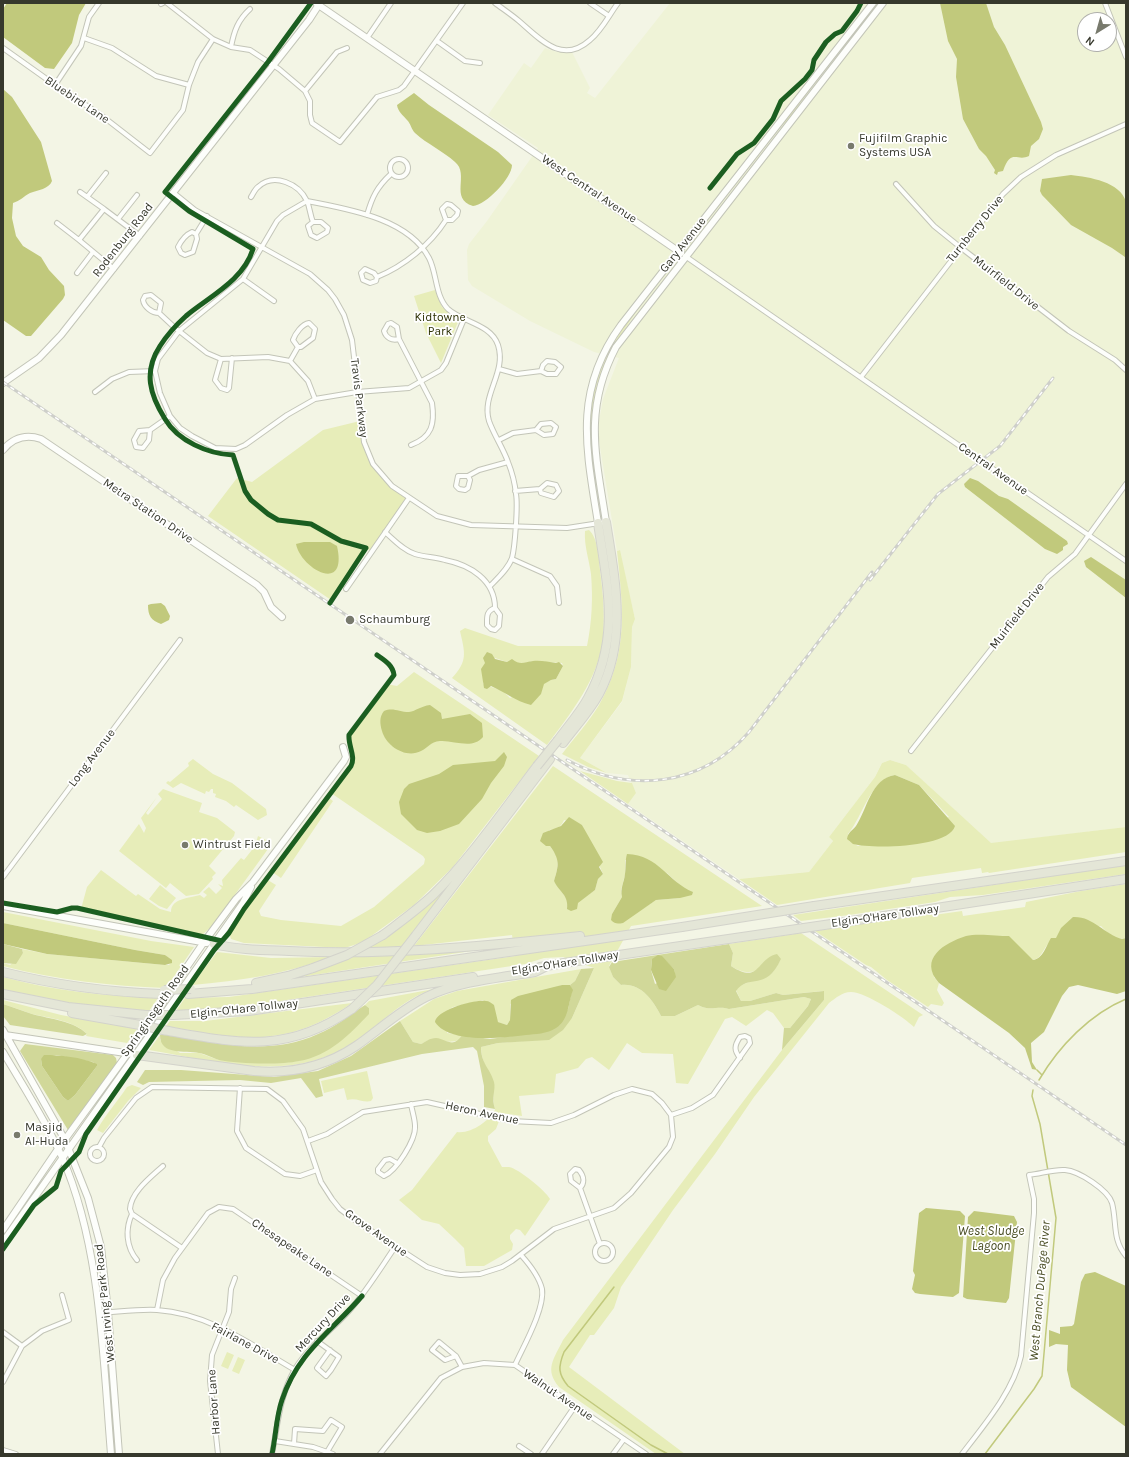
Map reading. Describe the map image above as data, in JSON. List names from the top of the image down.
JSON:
{
  "streets": {
    "highway": ["Elgin-O'Hare Tollway"],
    "main road": [
      "West Central Avenue",
      "Rodenburg Road",
      "Gary Avenue",
      "Metra Station Drive",
      "Springinsguth Road",
      "West Irving Park Road"
    ],
    "street": [
      "Bluebird Lane",
      "Turnberry Drive",
      "Muirfield Drive",
      "Travis Parkway",
      "Central Avenue",
      "Long Avenue",
      "Heron Avenue",
      "Grove Avenue",
      "Chesapeake Lane",
      "Mercury Drive",
      "Fairlane Drive",
      "Walnut Avenue",
      "Harbor Lane"
    ]
  },
  "crossings": [
    ["West Central Avenue", "Turnberry Drive"],
    ["West Central Avenue", "Rodenburg Road"],
    ["West Central Avenue", "Gary Avenue"],
    ["West Central Avenue", "Central Avenue"],
    ["Turnberry Drive", "Muirfield Drive"],
    ["Turnberry Drive", "Central Avenue"],
    ["Rodenburg Road", "Travis Parkway"],
    ["Gary Avenue", "Travis Parkway"],
    ["Muirfield Drive", "Central Avenue"],
    ["Springinsguth Road", "West Irving Park Road"],
    ["Heron Avenue", "Grove Avenue"],
    ["Grove Avenue", "Mercury Drive"],
    ["Chesapeake Lane", "Mercury Drive"],
    ["West Irving Park Road", "Fairlane Drive"],
    ["Mercury Drive", "Fairlane Drive"],
    ["Fairlane Drive", "Harbor Lane"]
  ],
  "water": ["West Sludge Lagoon", "West Branch DuPage River"],
  "parks": ["Kidtowne Park"],
  "places": [
    "Fujifilm Graphic Systems USA",
    "Schaumburg",
    "Wintrust Field",
    "Masjid Al-Huda"
  ],
  "north": "bottom left"
}
